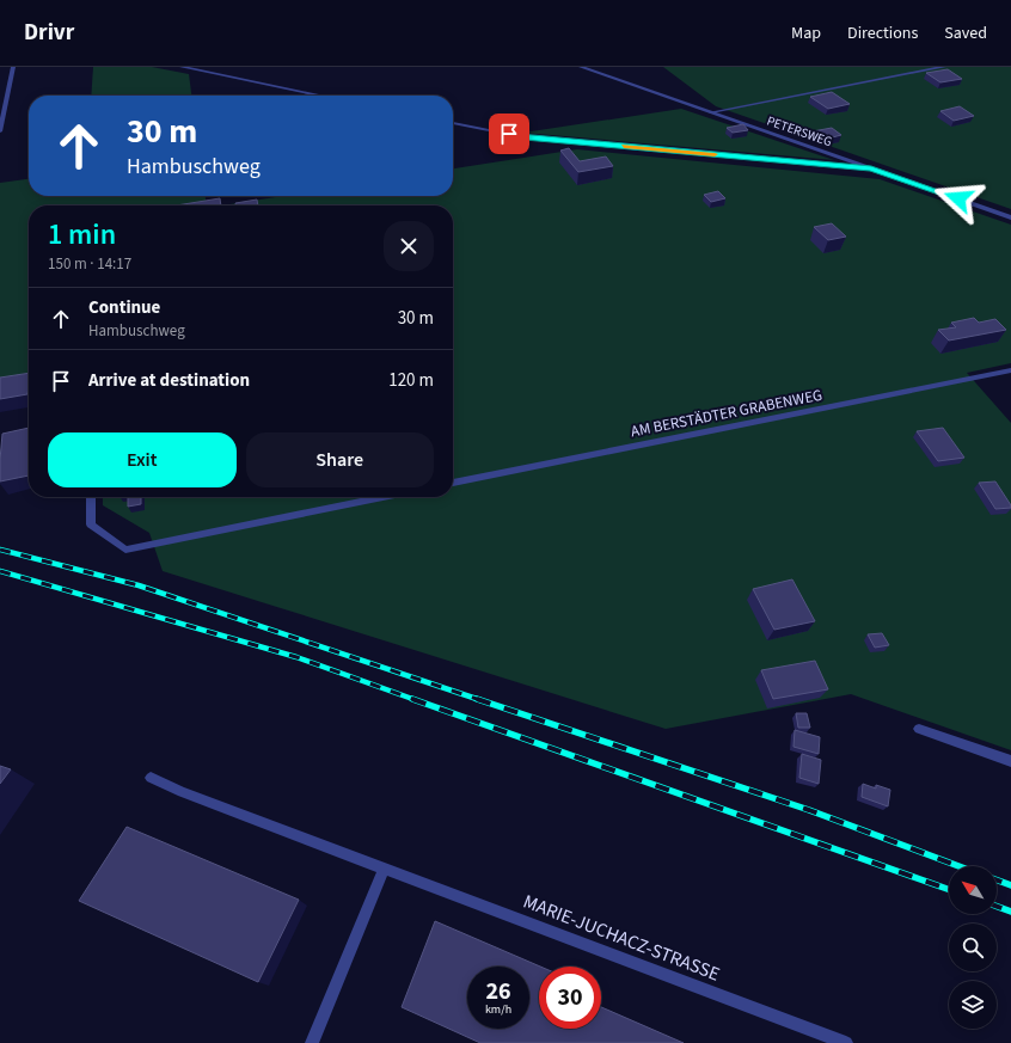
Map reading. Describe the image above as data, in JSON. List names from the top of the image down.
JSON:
{
  "streets": {
    "street": ["PETERSWEG", "AM BERSTÄDTER GRABENWEG", "MARIE-JUCHACZ-STRASSE"]
  },
  "north": "top left",
  "page": {
    "header": "Drivr",
    "nav": ["Map", "Directions", "Saved"],
    "turn": ["30 m", "Hambuschweg"],
    "heading": ["1 min", "150 m · 14:17"],
    "list": [
      {
        "name": "Continue",
        "note": "Hambuschweg",
        "value": "30 m"
      },
      {
        "name": "Arrive at destination",
        "value": "120 m"
      }
    ],
    "buttons": ["Exit", "Share"],
    "speed": "26 km/h",
    "limit": "30"
  }
}
